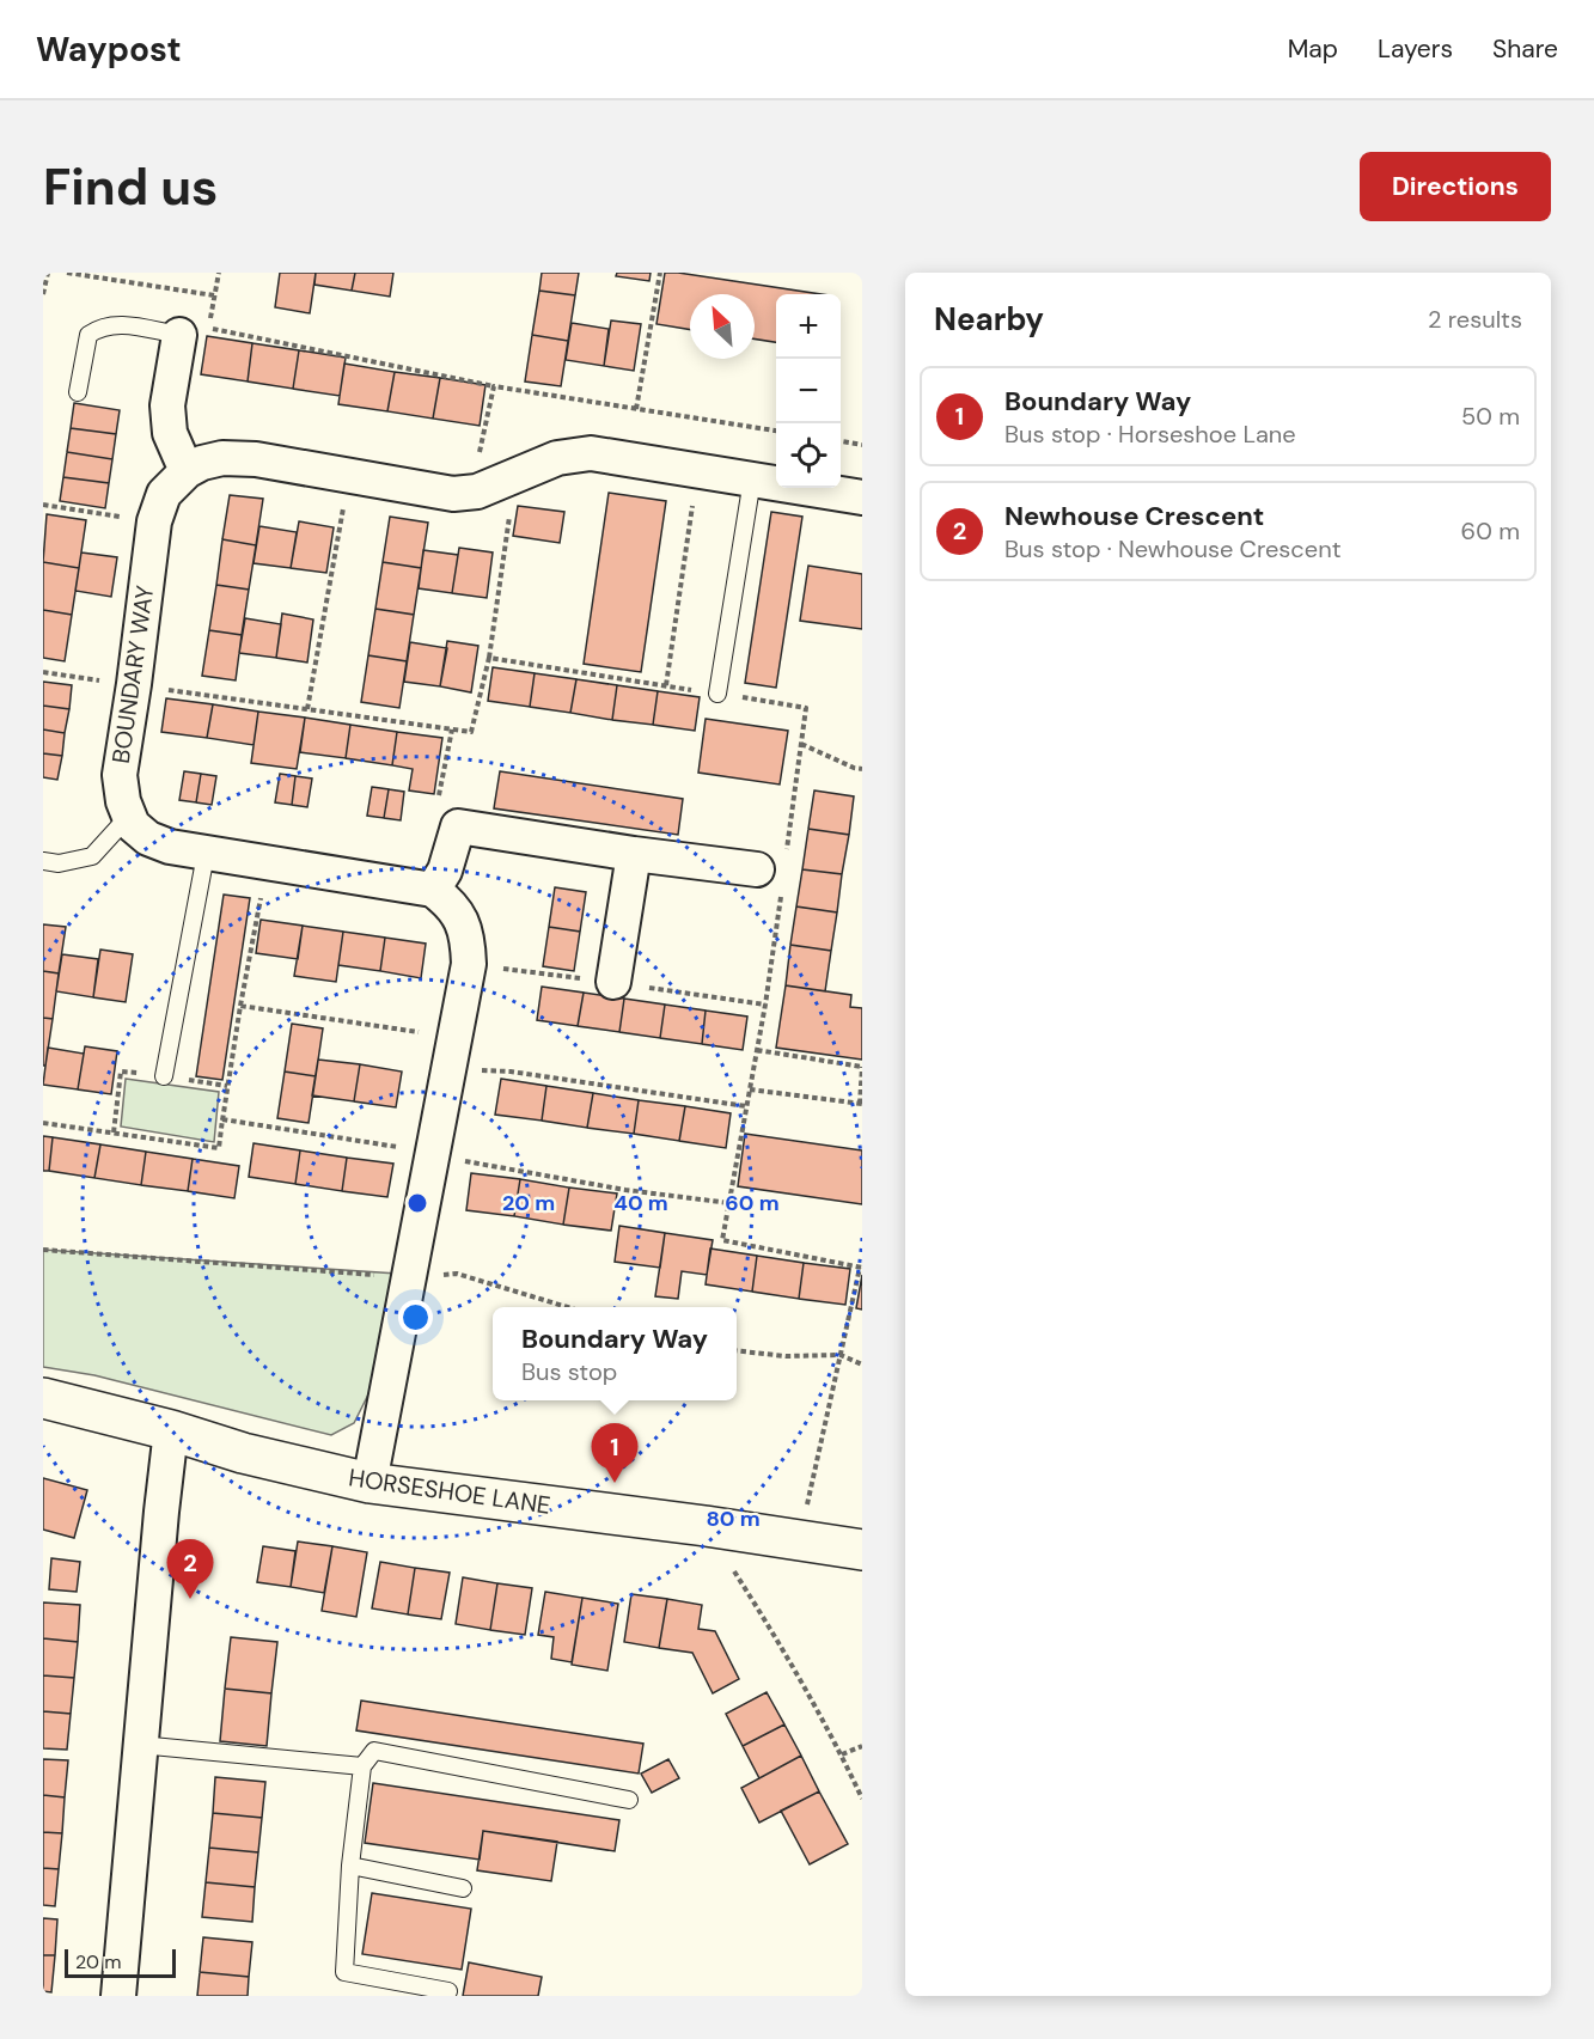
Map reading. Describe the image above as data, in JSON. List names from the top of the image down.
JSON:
{
  "streets": {
    "street": ["BOUNDARY WAY", "HORSESHOE LANE"]
  },
  "scale_bar": "20 m",
  "north": "top left",
  "page": {
    "header": "Waypost",
    "nav": ["Map", "Layers", "Share"],
    "buttons": "Directions",
    "title": "Find us",
    "heading": ["Nearby", "2 results"],
    "map_buttons": ["+", "−"],
    "list": [
      {
        "mark": "1",
        "name": "Boundary Way",
        "note": "Bus stop · Horseshoe Lane",
        "value": "50 m"
      },
      {
        "mark": "2",
        "name": "Newhouse Crescent",
        "note": "Bus stop · Newhouse Crescent",
        "value": "60 m"
      }
    ],
    "popup": ["Boundary Way", "Bus stop"],
    "pins": ["1", "2"],
    "scale": "20 m"
  },
  "rings": [
    "20 m",
    "40 m",
    "60 m",
    "80 m"
  ]
}
